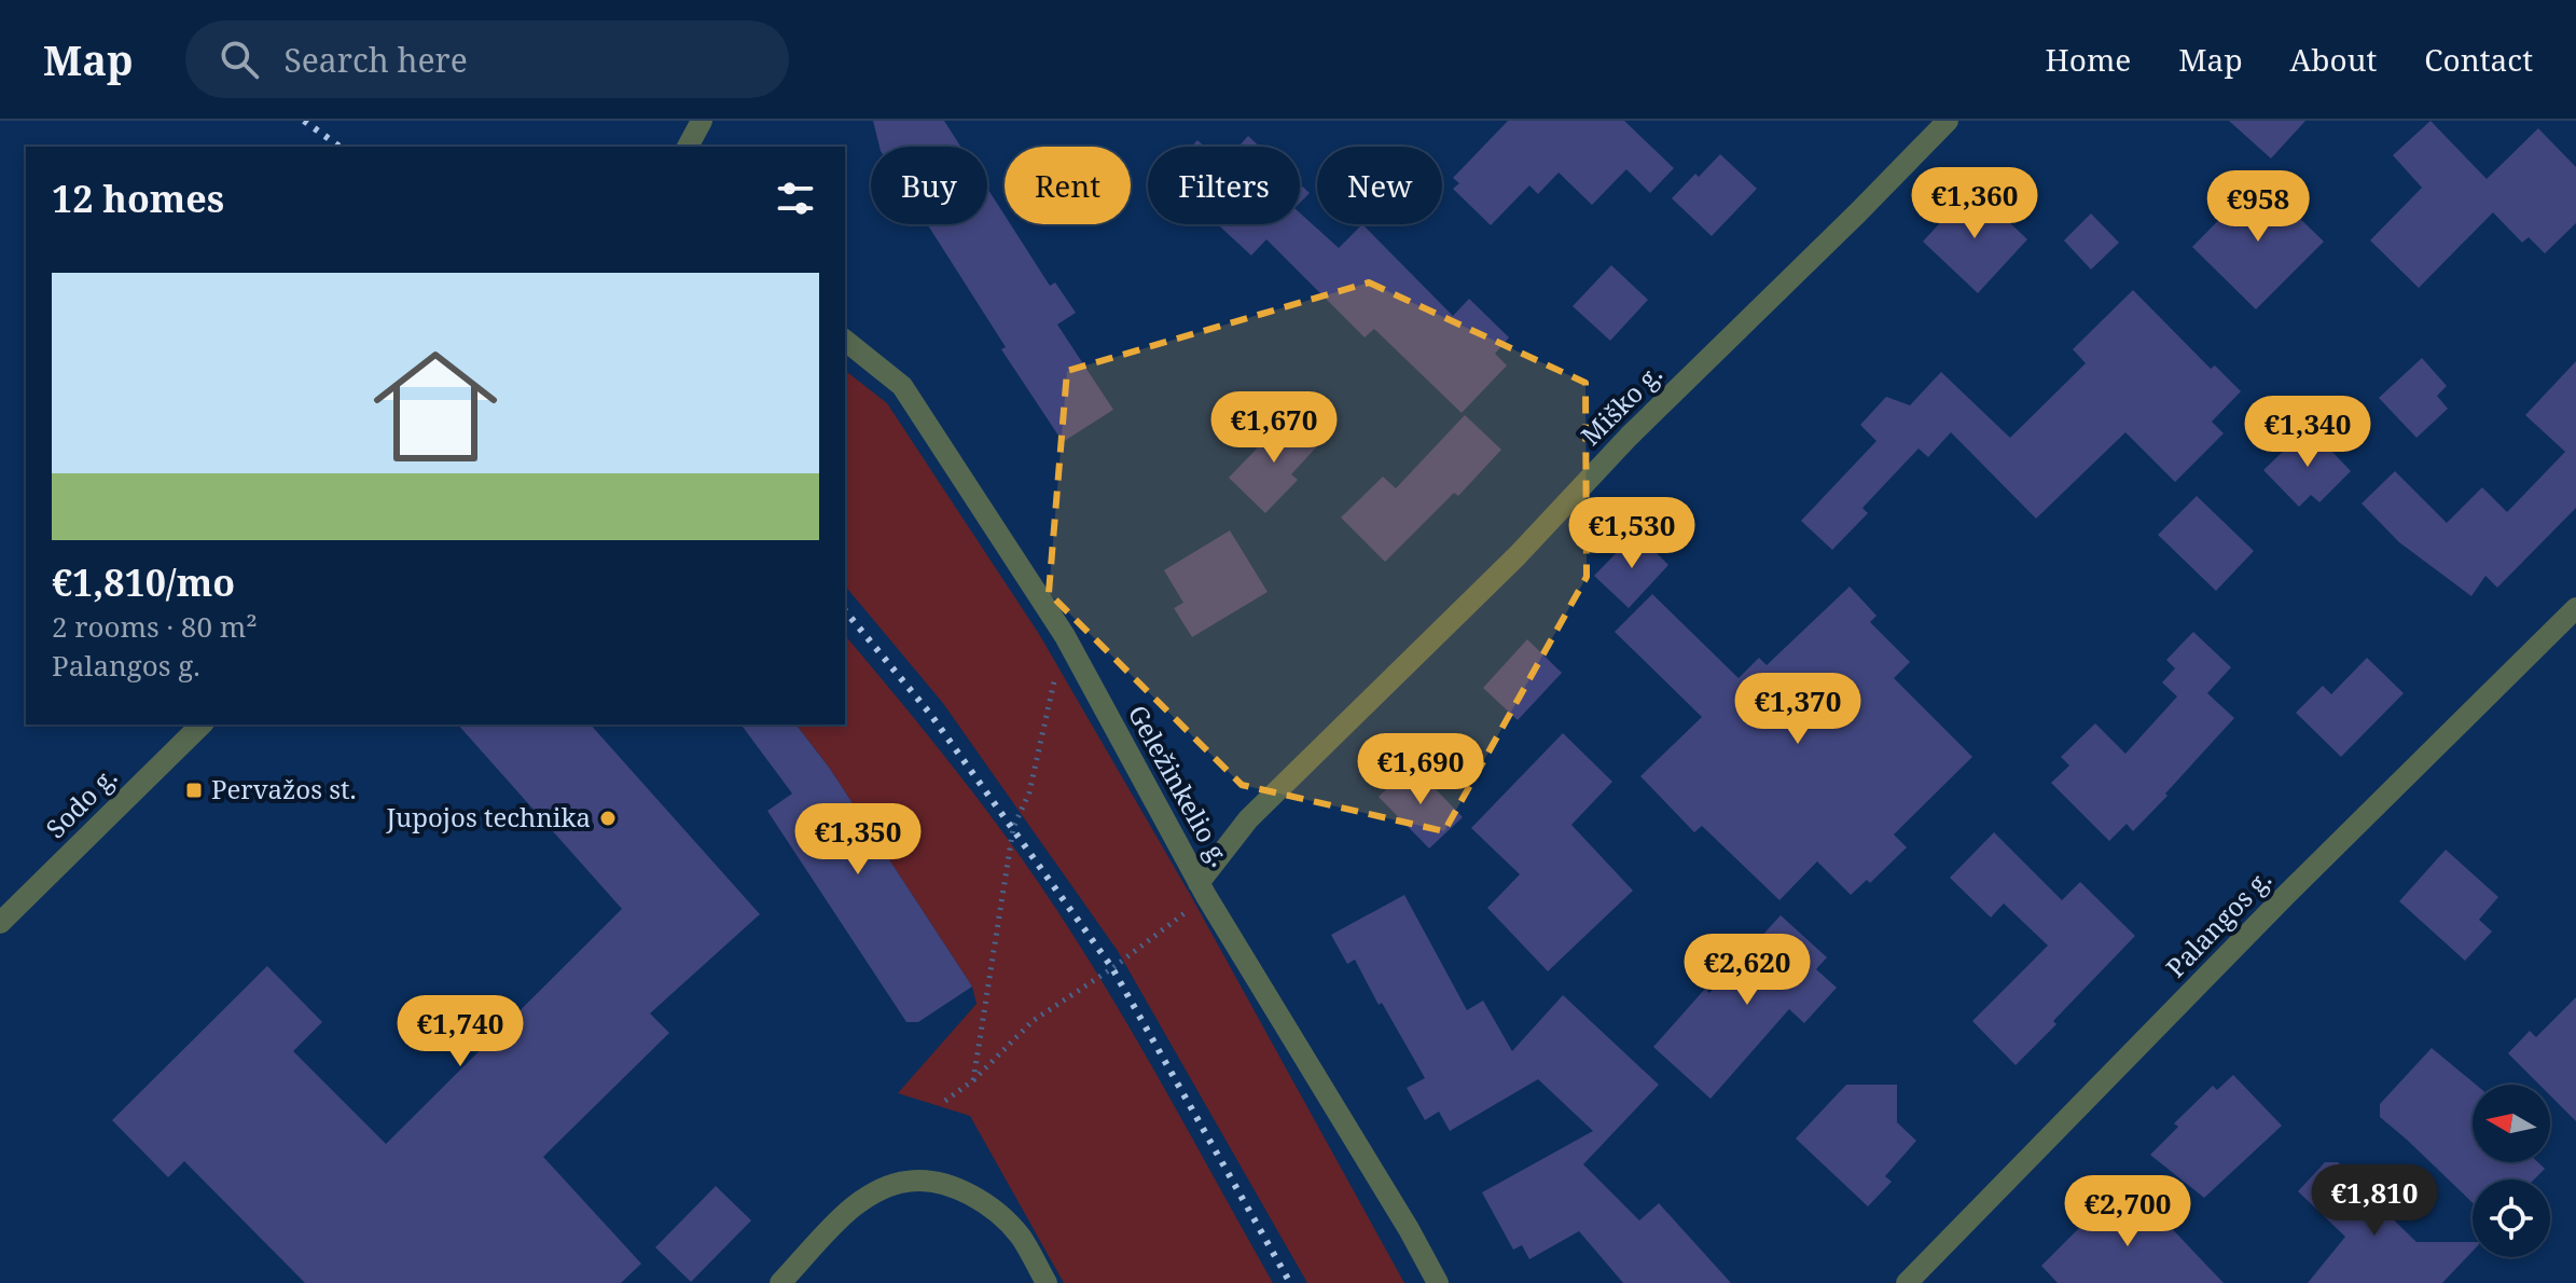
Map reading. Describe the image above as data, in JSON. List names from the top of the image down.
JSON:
{
  "streets": {
    "street": [
      "Miško g.",
      "Geležinkelio g.",
      "Sodo g.",
      "Palangos g."
    ]
  },
  "crossings": [
    ["Miško g.", "Geležinkelio g."]
  ],
  "places": {
    "transit": ["Pervažos st."],
    "other": ["Jupojos technika"]
  },
  "north": "left",
  "page": {
    "header": "Map",
    "search": "Search here",
    "nav": [
      "Home",
      "Map",
      "About",
      "Contact"
    ],
    "chip": [
      "Buy",
      "Rent",
      "Filters",
      "New"
    ],
    "heading": "12 homes",
    "price": [
      "€1,360",
      "€958",
      "€1,670",
      "€1,340",
      "€1,530",
      "€1,370",
      "€1,690",
      "€1,350",
      "€2,620",
      "€1,740",
      "€1,810",
      "€2,700"
    ],
    "list": [
      {
        "name": "€1,810/mo",
        "note": "2 rooms · 80 m² · Palangos g."
      }
    ]
  }
}
